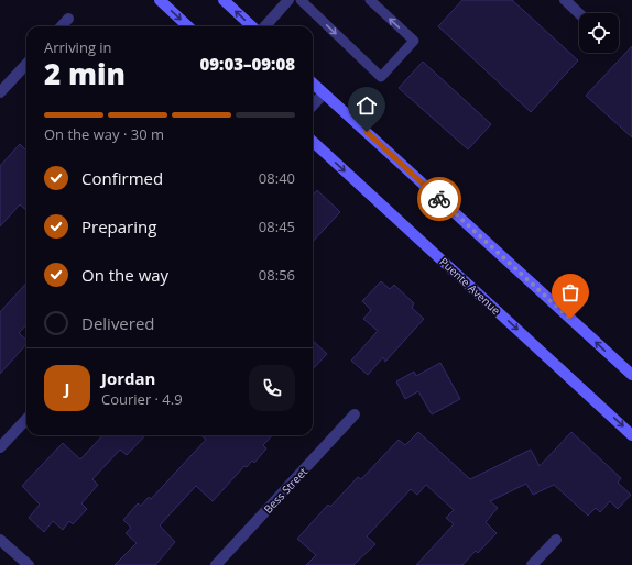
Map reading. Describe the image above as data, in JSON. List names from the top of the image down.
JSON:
{
  "streets": {
    "main road": ["Puente Avenue"],
    "street": ["Bess Street"]
  },
  "page": {
    "heading": ["2 min", "Arriving in", "09:03–09:08"],
    "panel": ["Jordan", "Courier · 4.9"],
    "bar": "On the way · 30 m",
    "list": [
      ["Confirmed", "08:40"],
      ["Preparing", "08:45"],
      ["On the way", "08:56"],
      "Delivered"
    ],
    "round": "J"
  }
}
